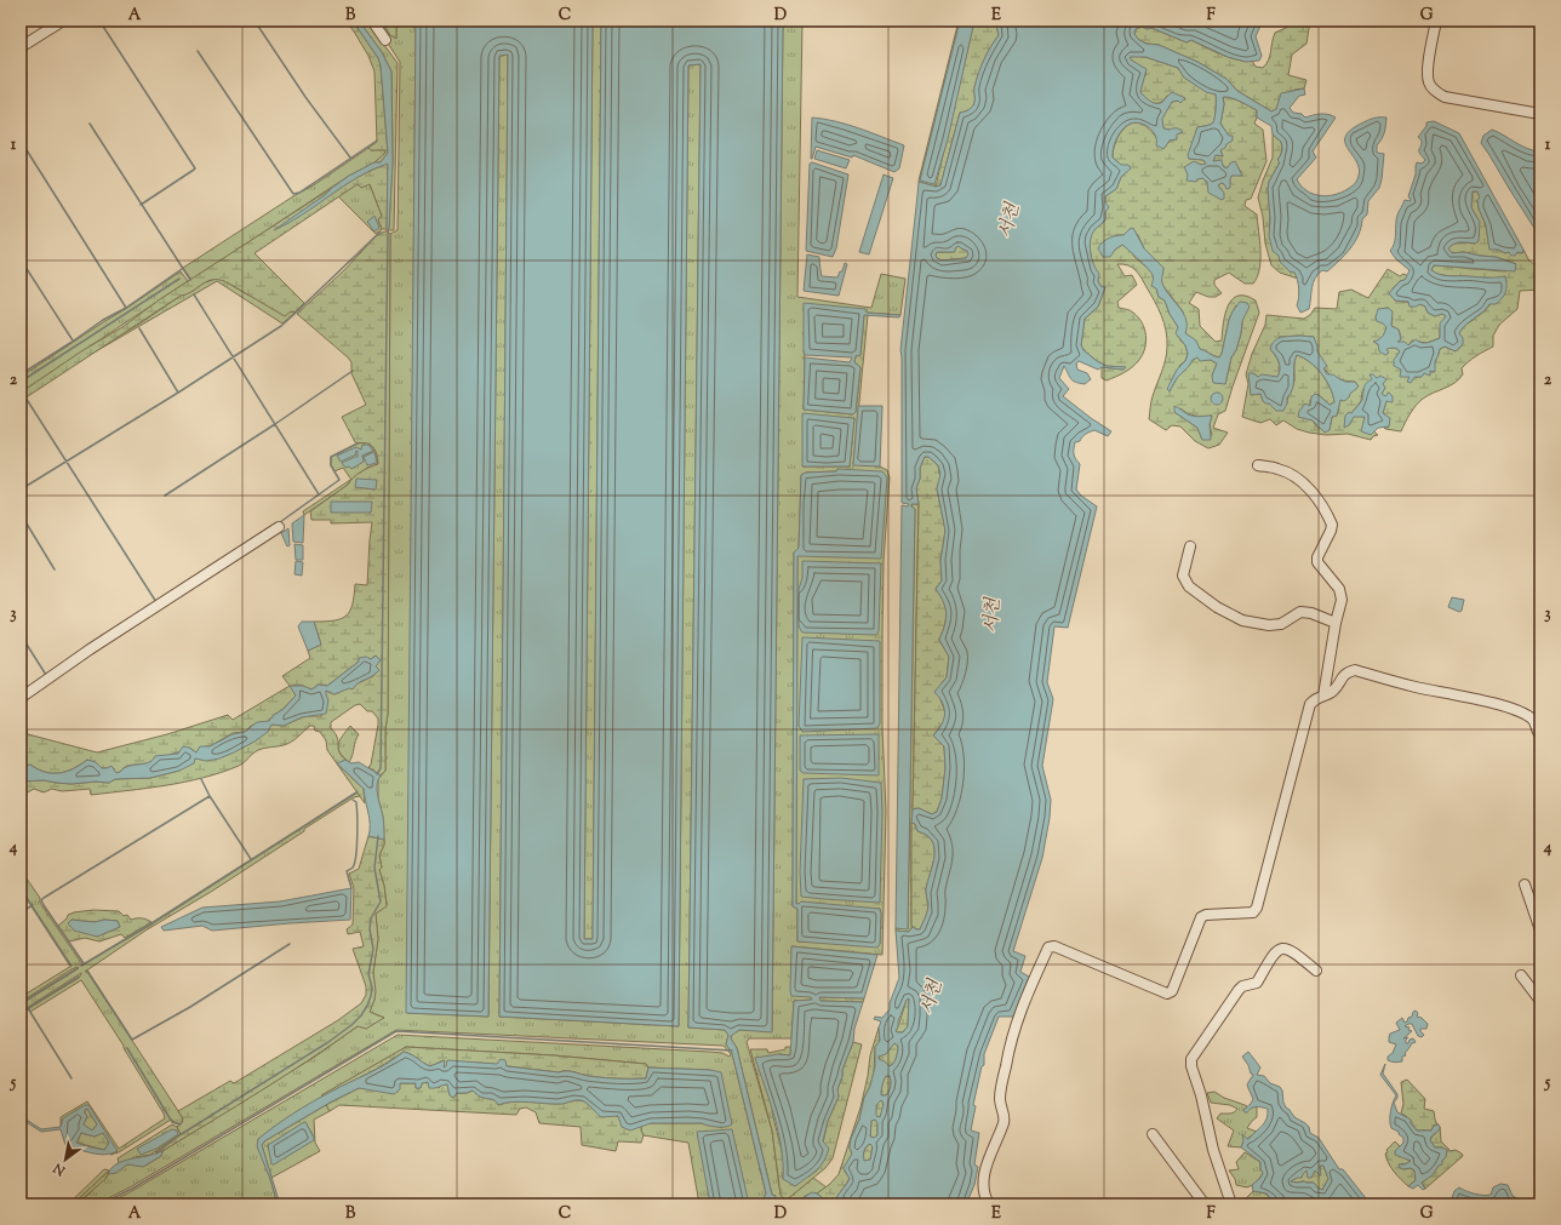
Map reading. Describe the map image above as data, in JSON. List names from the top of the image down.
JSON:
{
  "water": ["서천"],
  "north": "bottom left",
  "grid": {
    "columns": [
      "A",
      "B",
      "C",
      "D",
      "E",
      "F",
      "G"
    ],
    "rows": [
      "1",
      "2",
      "3",
      "4",
      "5"
    ]
  }
}
